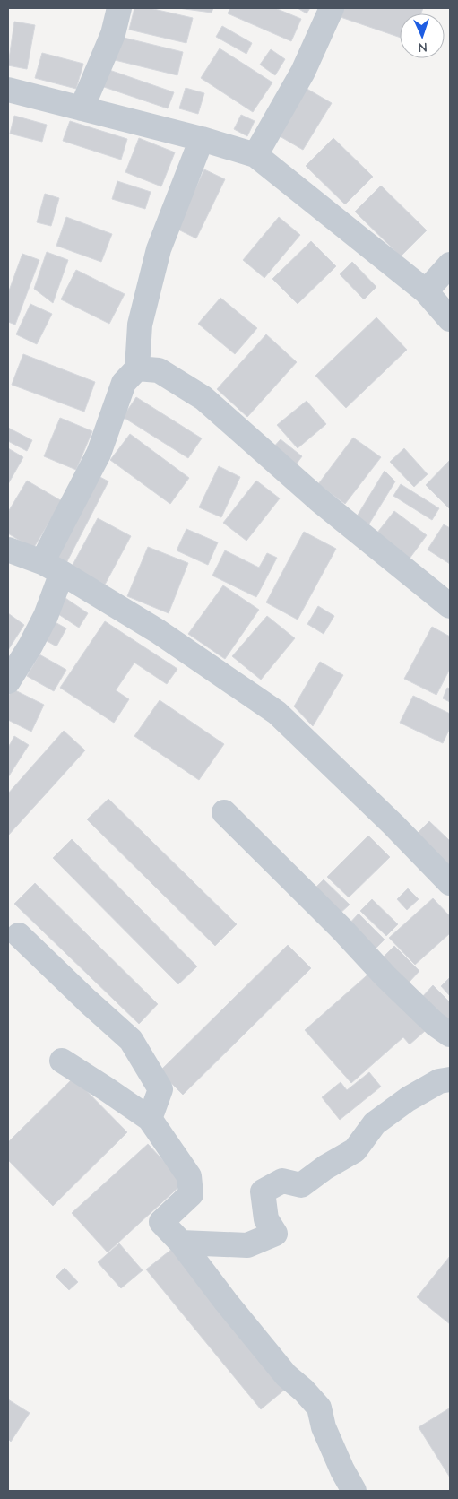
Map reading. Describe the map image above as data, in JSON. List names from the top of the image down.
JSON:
{
  "north": "bottom"
}
